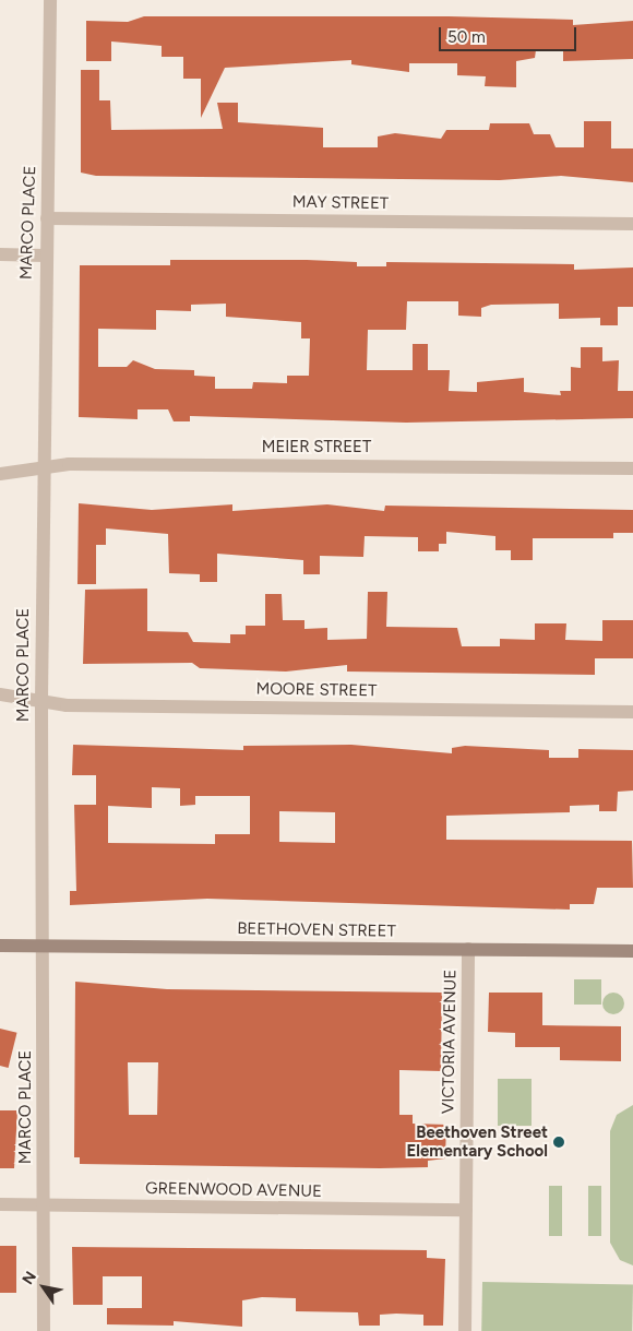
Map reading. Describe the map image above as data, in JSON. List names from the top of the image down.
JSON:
{
  "streets": {
    "street": [
      "MAY STREET",
      "MARCO PLACE",
      "MEIER STREET",
      "MOORE STREET",
      "BEETHOVEN STREET",
      "VICTORIA AVENUE",
      "GREENWOOD AVENUE"
    ]
  },
  "crossings": [
    ["MAY STREET", "MARCO PLACE"],
    ["MARCO PLACE", "MEIER STREET"],
    ["MARCO PLACE", "MOORE STREET"],
    ["MARCO PLACE", "BEETHOVEN STREET"],
    ["MARCO PLACE", "GREENWOOD AVENUE"],
    ["BEETHOVEN STREET", "VICTORIA AVENUE"],
    ["VICTORIA AVENUE", "GREENWOOD AVENUE"]
  ],
  "places": ["Beethoven Street Elementary School"],
  "scale_bar": "50 m",
  "north": "top left"
}
